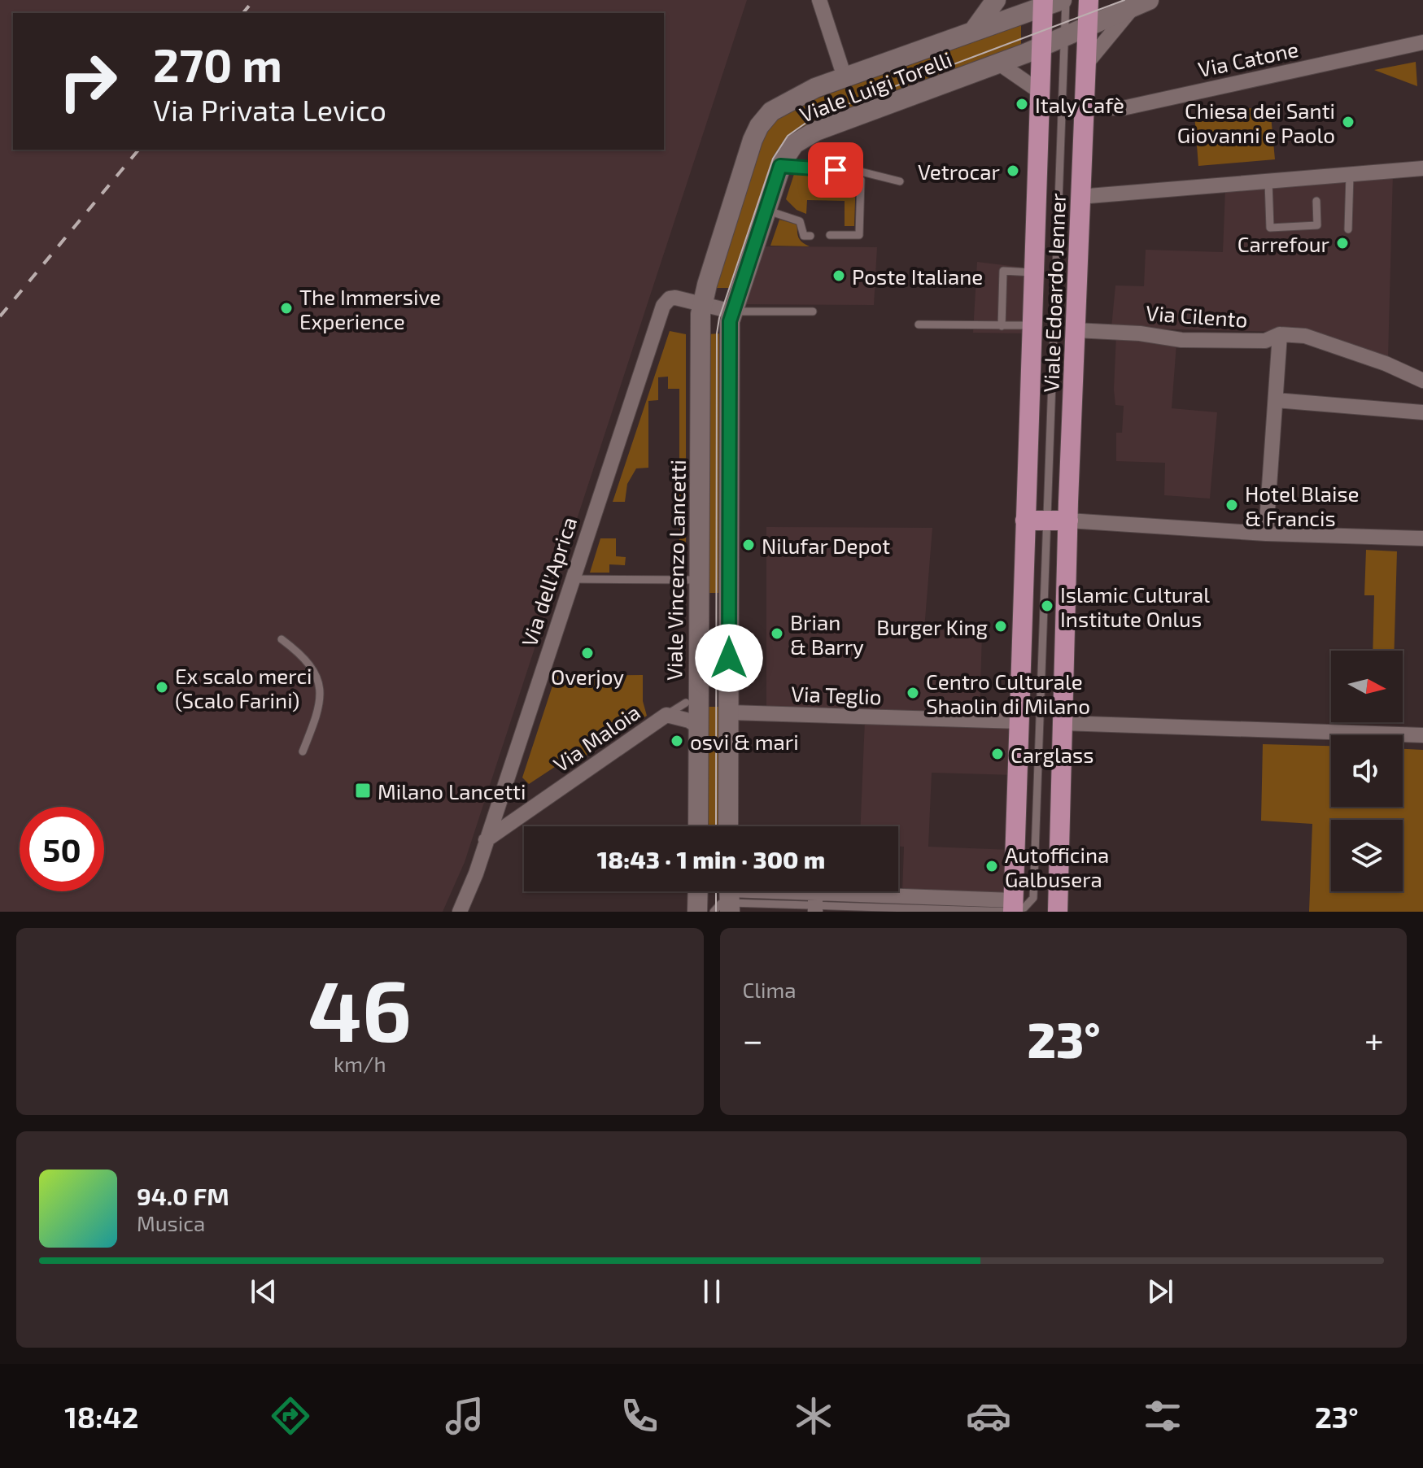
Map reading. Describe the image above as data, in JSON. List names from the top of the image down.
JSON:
{
  "streets": {
    "main road": ["Viale Luigi Torelli", "Viale Edoardo Jenner", "Viale Vincenzo Lancetti"],
    "street": [
      "Via Catone",
      "Via Cilento",
      "Via dell'Aprica",
      "Via Teglio",
      "Via Maloia"
    ]
  },
  "crossings": [
    ["Via Catone", "Viale Edoardo Jenner"],
    ["Viale Luigi Torelli", "Viale Edoardo Jenner"],
    ["Viale Luigi Torelli", "Viale Vincenzo Lancetti"],
    ["Viale Edoardo Jenner", "Via Cilento"],
    ["Viale Edoardo Jenner", "Via Teglio"],
    ["Viale Vincenzo Lancetti", "Via dell'Aprica"],
    ["Viale Vincenzo Lancetti", "Via Maloia"],
    ["Via dell'Aprica", "Via Maloia"]
  ],
  "places": {
    "other": [
      "Italy Cafè",
      "Chiesa dei Santi Giovanni e Paolo",
      "Vetrocar",
      "Carrefour",
      "Poste Italiane",
      "The Immersive Experience",
      "Hotel Blaise & Francis",
      "Nilufar Depot",
      "Islamic Cultural Institute Onlus",
      "Burger King",
      "Brian & Barry",
      "Overjoy",
      "Ex scalo merci (Scalo Farini)",
      "Centro Culturale Shaolin di Milano",
      "osvi & mari",
      "Carglass",
      "Autofficina Galbusera"
    ],
    "transit": ["Milano Lancetti"]
  },
  "north": "right",
  "page": {
    "turn": ["270 m", "Via Privata Levico"],
    "limit": "50",
    "trip": "18:43 · 1 min · 300 m",
    "tile": [
      ["46", "km/h"],
      "Clima"
    ],
    "heat": ["−", "23°", "+"],
    "song": ["94.0 FM", "Musica"],
    "tabs": ["18:42", "23°"]
  }
}
